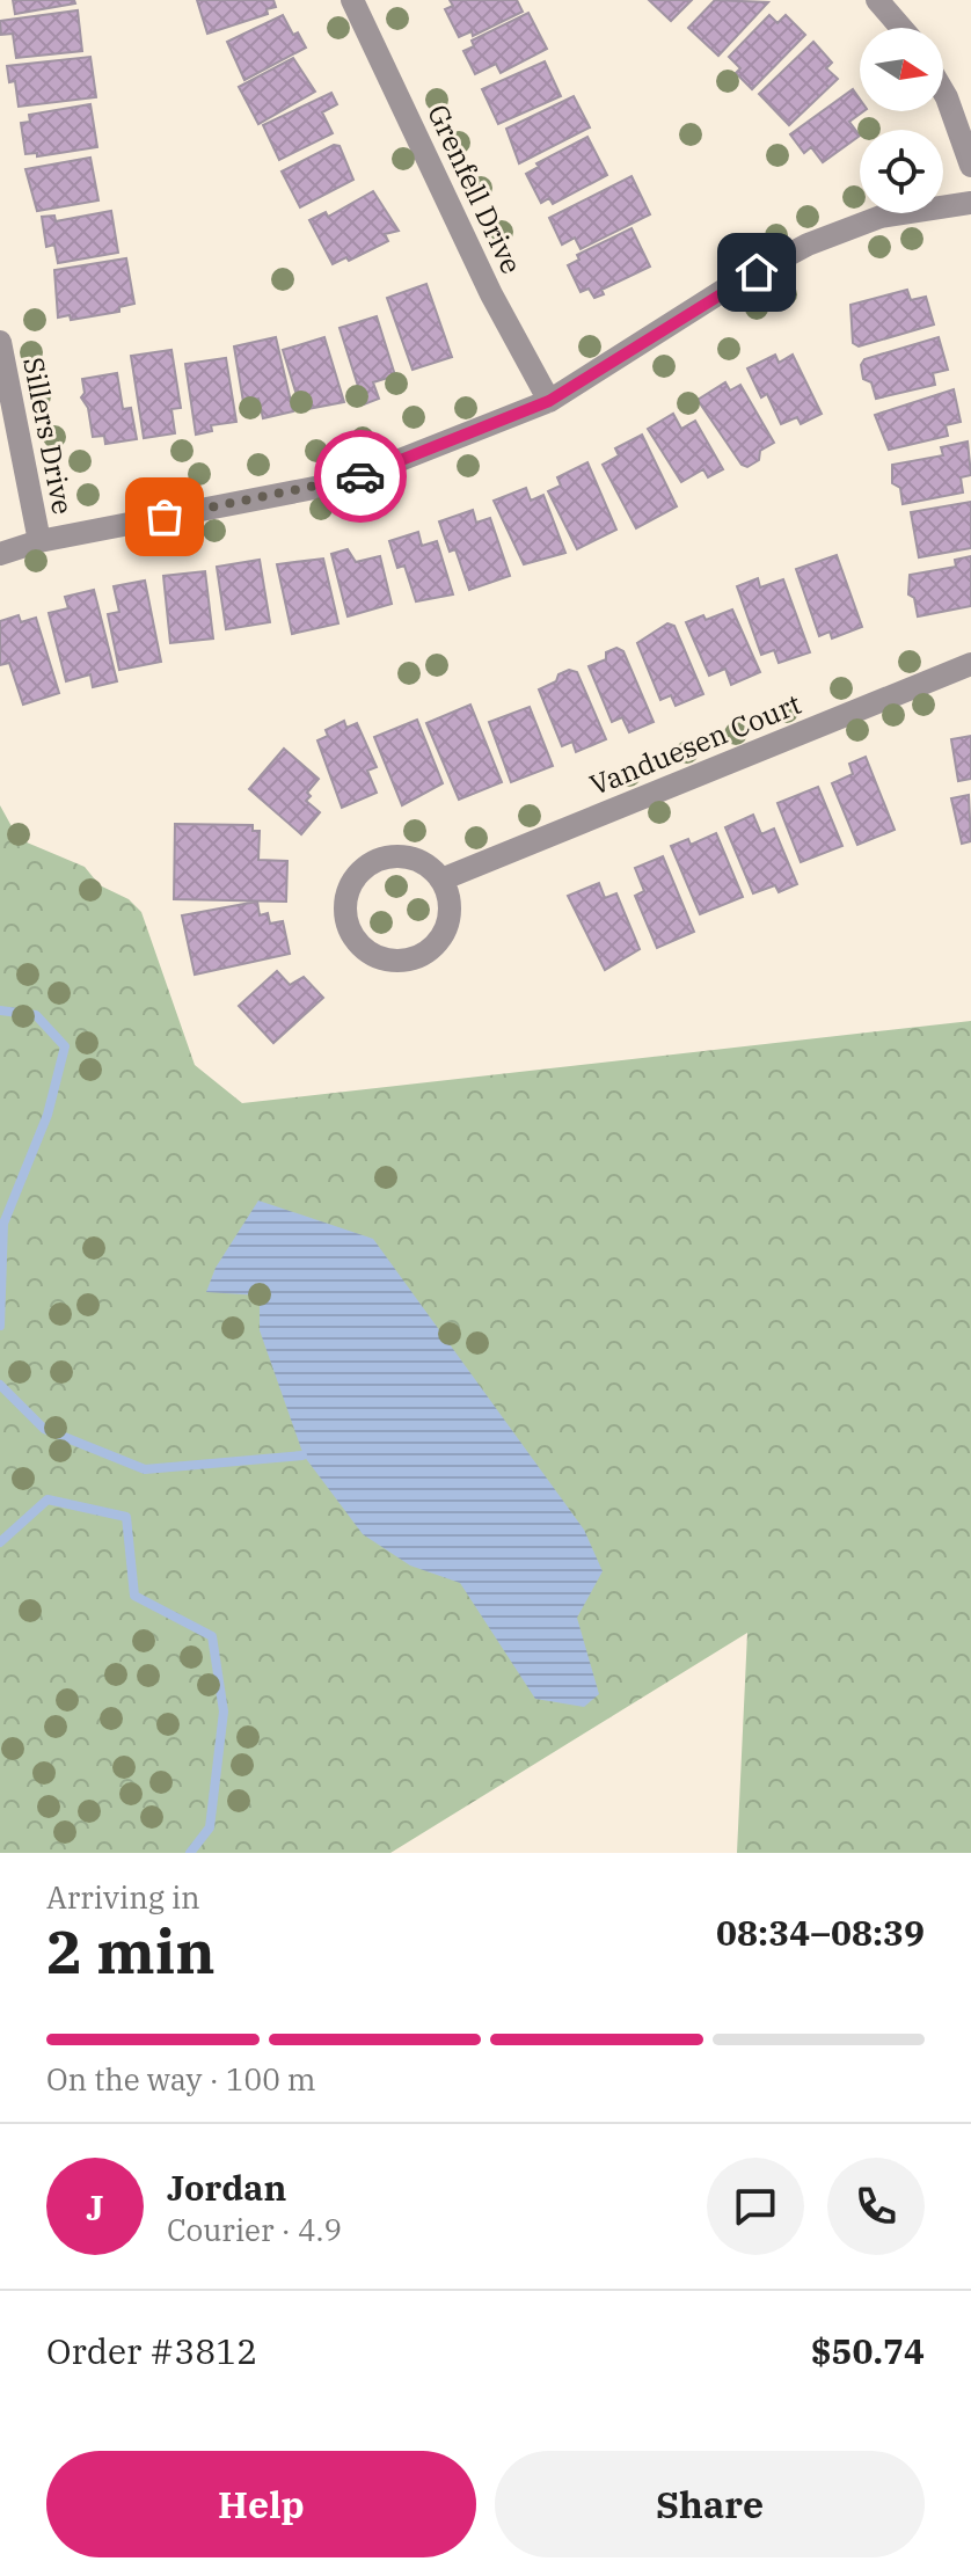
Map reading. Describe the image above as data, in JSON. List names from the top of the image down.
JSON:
{
  "streets": {
    "street": ["Grenfell Drive", "Sillers Drive", "Vanduesen Court"]
  },
  "north": "right",
  "page": {
    "heading": ["2 min", "Arriving in", "08:34–08:39"],
    "panel": [
      "Jordan",
      "Courier · 4.9",
      "Order #3812",
      "$50.74"
    ],
    "bar": "On the way · 100 m",
    "round": "J",
    "buttons": ["Help", "Share"]
  }
}
